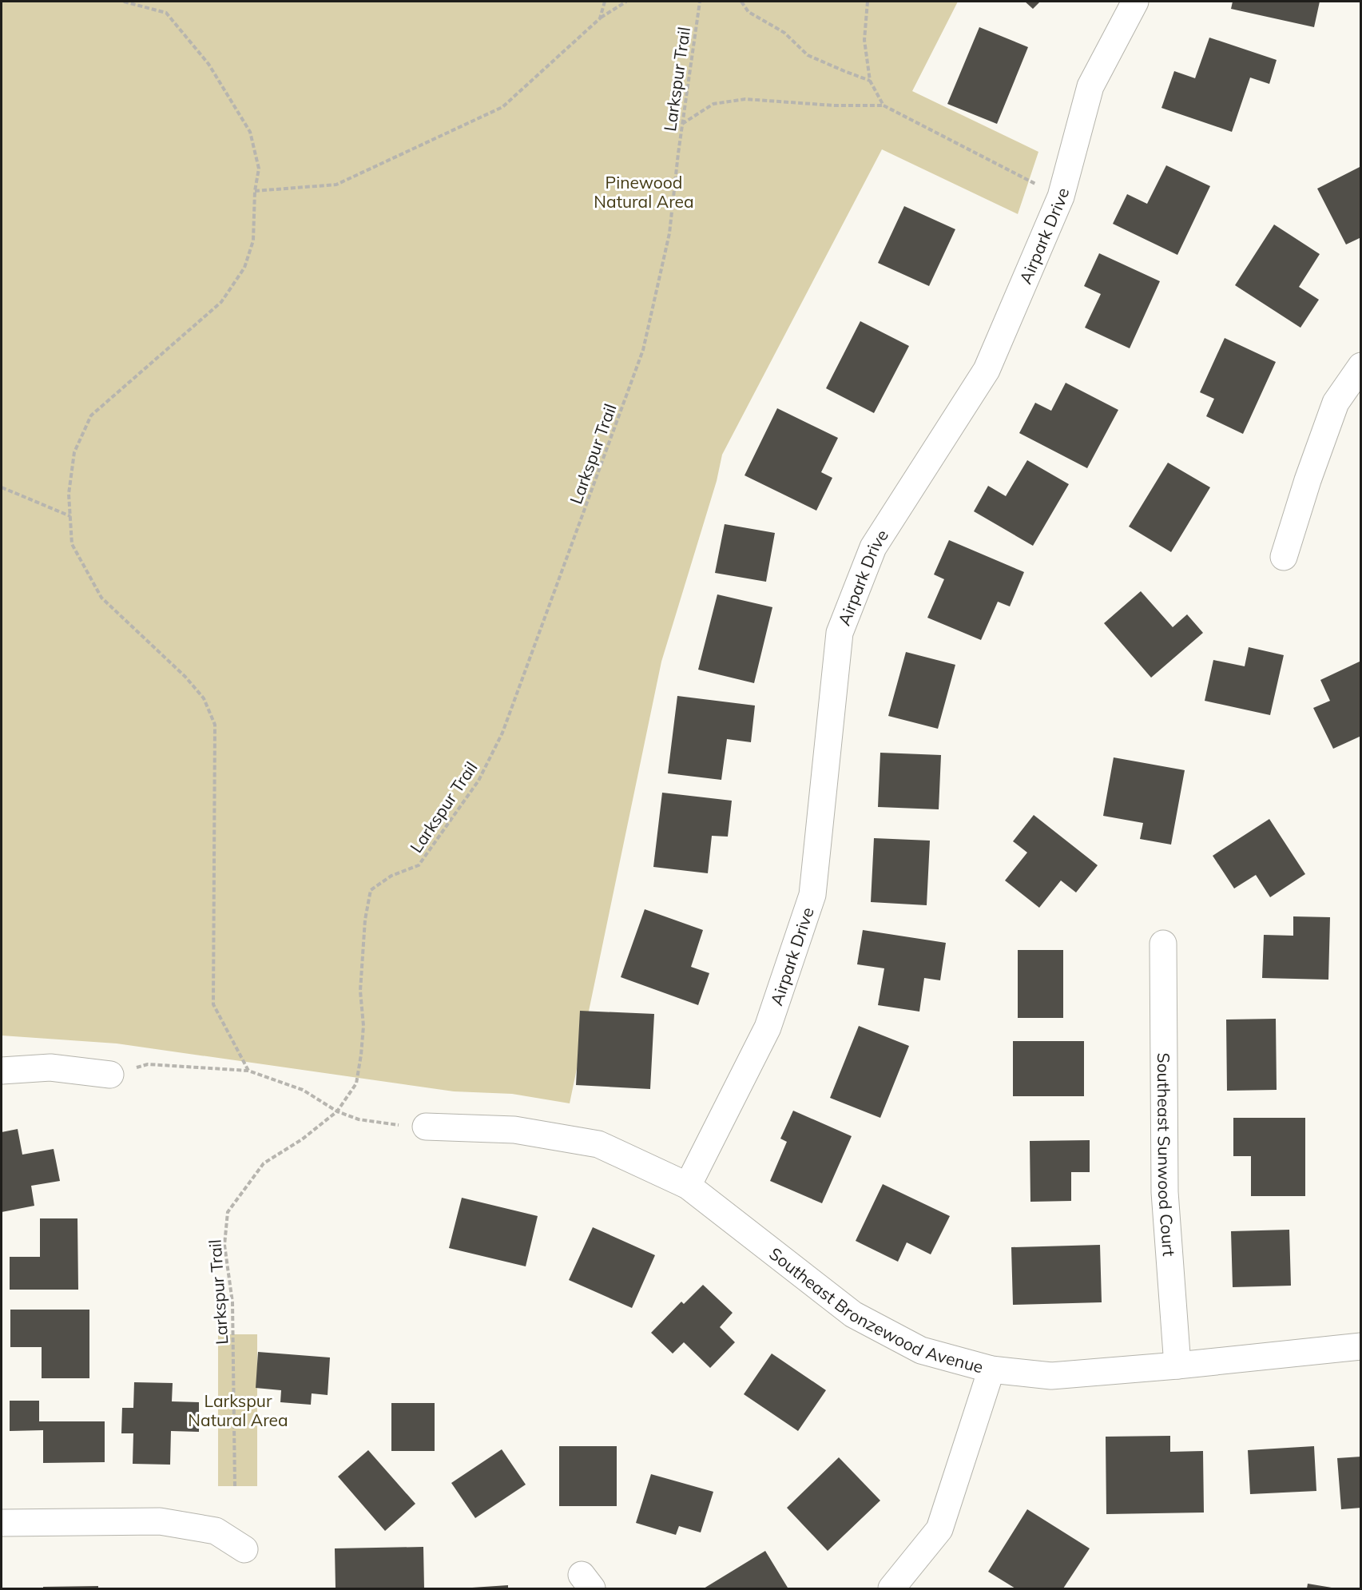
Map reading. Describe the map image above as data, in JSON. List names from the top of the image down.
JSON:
{
  "streets": {
    "street": ["Airpark Drive", "Southeast Sunwood Court", "Southeast Bronzewood Avenue"],
    "path": ["Larkspur Trail"]
  },
  "crossings": [
    ["Airpark Drive", "Southeast Bronzewood Avenue"],
    ["Southeast Sunwood Court", "Southeast Bronzewood Avenue"]
  ],
  "parks": ["Pinewood Natural Area", "Larkspur Natural Area"]
}
